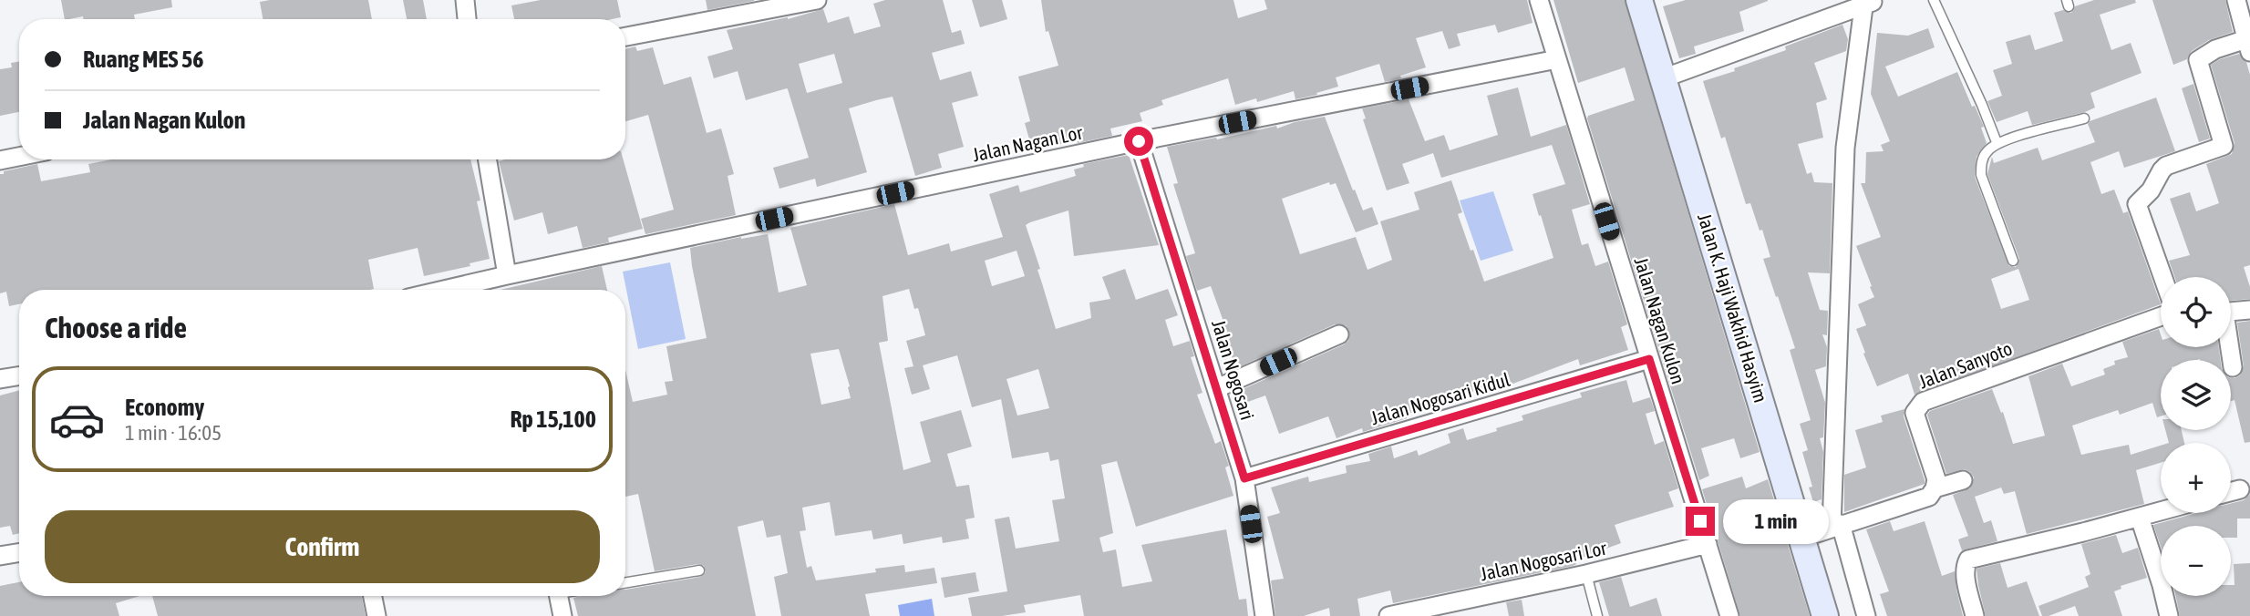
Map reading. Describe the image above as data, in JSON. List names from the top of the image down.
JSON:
{
  "streets": {
    "main road": ["Jalan K. Haji Wakhid Hasyim"],
    "street": [
      "Jalan Nagan Lor",
      "Jalan Nagan Kulon",
      "Jalan Sanyoto",
      "Jalan Nogosari",
      "Jalan Nogosari Kidul",
      "Jalan Nogosari Lor"
    ]
  },
  "crossings": [
    ["Jalan Nagan Lor", "Jalan Nagan Kulon"],
    ["Jalan Nagan Lor", "Jalan Nogosari"],
    ["Jalan Nagan Kulon", "Jalan Nogosari Kidul"],
    ["Jalan Nagan Kulon", "Jalan Nogosari Lor"],
    ["Jalan Nogosari", "Jalan Nogosari Kidul"]
  ],
  "page": {
    "banner": ["Ruang MES 56", "Jalan Nagan Kulon"],
    "map_buttons": ["+", "−"],
    "heading": "Choose a ride",
    "list": [
      {
        "name": "Economy",
        "note": "1 min · 16:05",
        "value": "Rp 15,100"
      }
    ],
    "buttons": "Confirm",
    "bubble": "1 min"
  }
}
